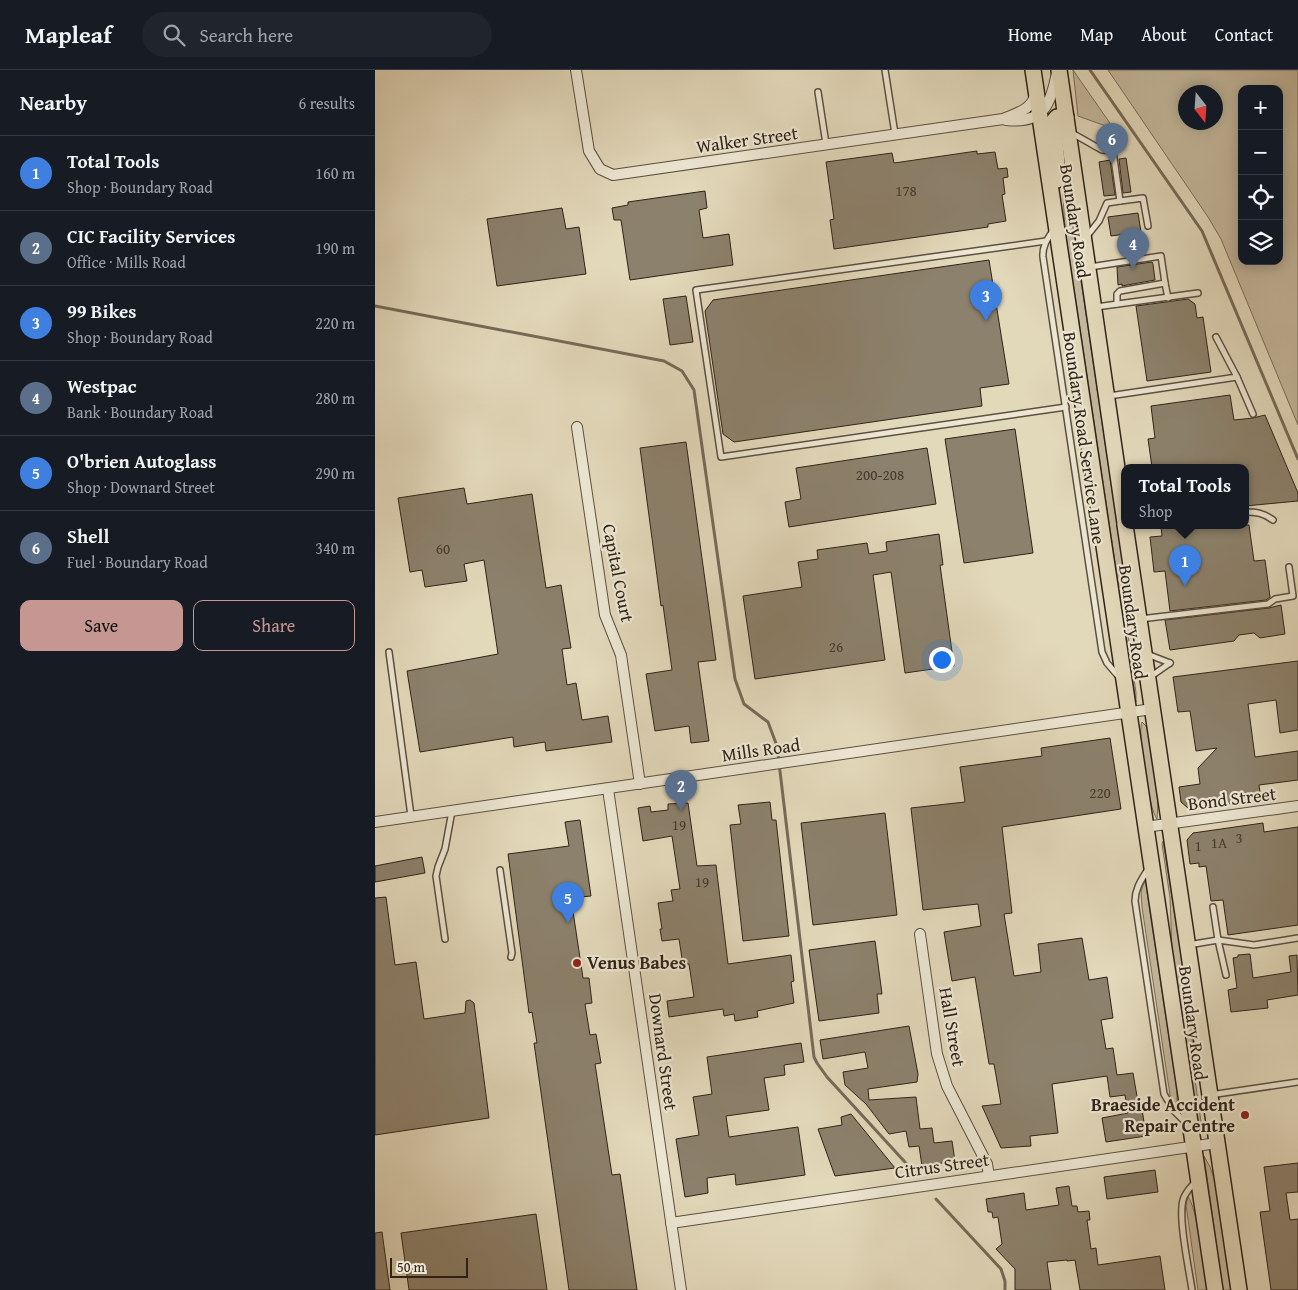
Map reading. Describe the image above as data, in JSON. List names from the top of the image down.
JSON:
{
  "streets": {
    "main road": ["Boundary Road"],
    "street": [
      "Walker Street",
      "Capital Court",
      "Mills Road",
      "Bond Street",
      "Hall Street",
      "Downard Street",
      "Citrus Street"
    ],
    "lane": ["Boundary Road Service Lane"]
  },
  "crossings": [
    ["Walker Street", "Boundary Road"],
    ["Boundary Road", "Boundary Road Service Lane"],
    ["Boundary Road", "Mills Road"],
    ["Boundary Road", "Bond Street"],
    ["Boundary Road", "Citrus Street"],
    ["Capital Court", "Mills Road"],
    ["Mills Road", "Downard Street"],
    ["Hall Street", "Citrus Street"],
    ["Downard Street", "Citrus Street"]
  ],
  "places": ["Venus Babes", "Braeside Accident Repair Centre"],
  "house_numbers": [
    "178",
    "200-208",
    "60",
    "26",
    "220",
    "19",
    "3",
    "1A",
    "1",
    "19"
  ],
  "scale_bar": "50 m",
  "north": "bottom",
  "page": {
    "header": "Mapleaf",
    "search": "Search here",
    "nav": [
      "Home",
      "Map",
      "About",
      "Contact"
    ],
    "heading": ["Nearby", "6 results"],
    "map_buttons": ["+", "−"],
    "pins": [
      "6",
      "4",
      "3",
      "1",
      "2",
      "5"
    ],
    "list": [
      {
        "mark": "1",
        "name": "Total Tools",
        "note": "Shop · Boundary Road",
        "value": "160 m"
      },
      {
        "mark": "2",
        "name": "CIC Facility Services",
        "note": "Office · Mills Road",
        "value": "190 m"
      },
      {
        "mark": "3",
        "name": "99 Bikes",
        "note": "Shop · Boundary Road",
        "value": "220 m"
      },
      {
        "mark": "4",
        "name": "Westpac",
        "note": "Bank · Boundary Road",
        "value": "280 m"
      },
      {
        "mark": "5",
        "name": "O'brien Autoglass",
        "note": "Shop · Downard Street",
        "value": "290 m"
      },
      {
        "mark": "6",
        "name": "Shell",
        "note": "Fuel · Boundary Road",
        "value": "340 m"
      }
    ],
    "popup": ["Total Tools", "Shop"],
    "buttons": ["Save", "Share"],
    "scale": "50 m"
  }
}
